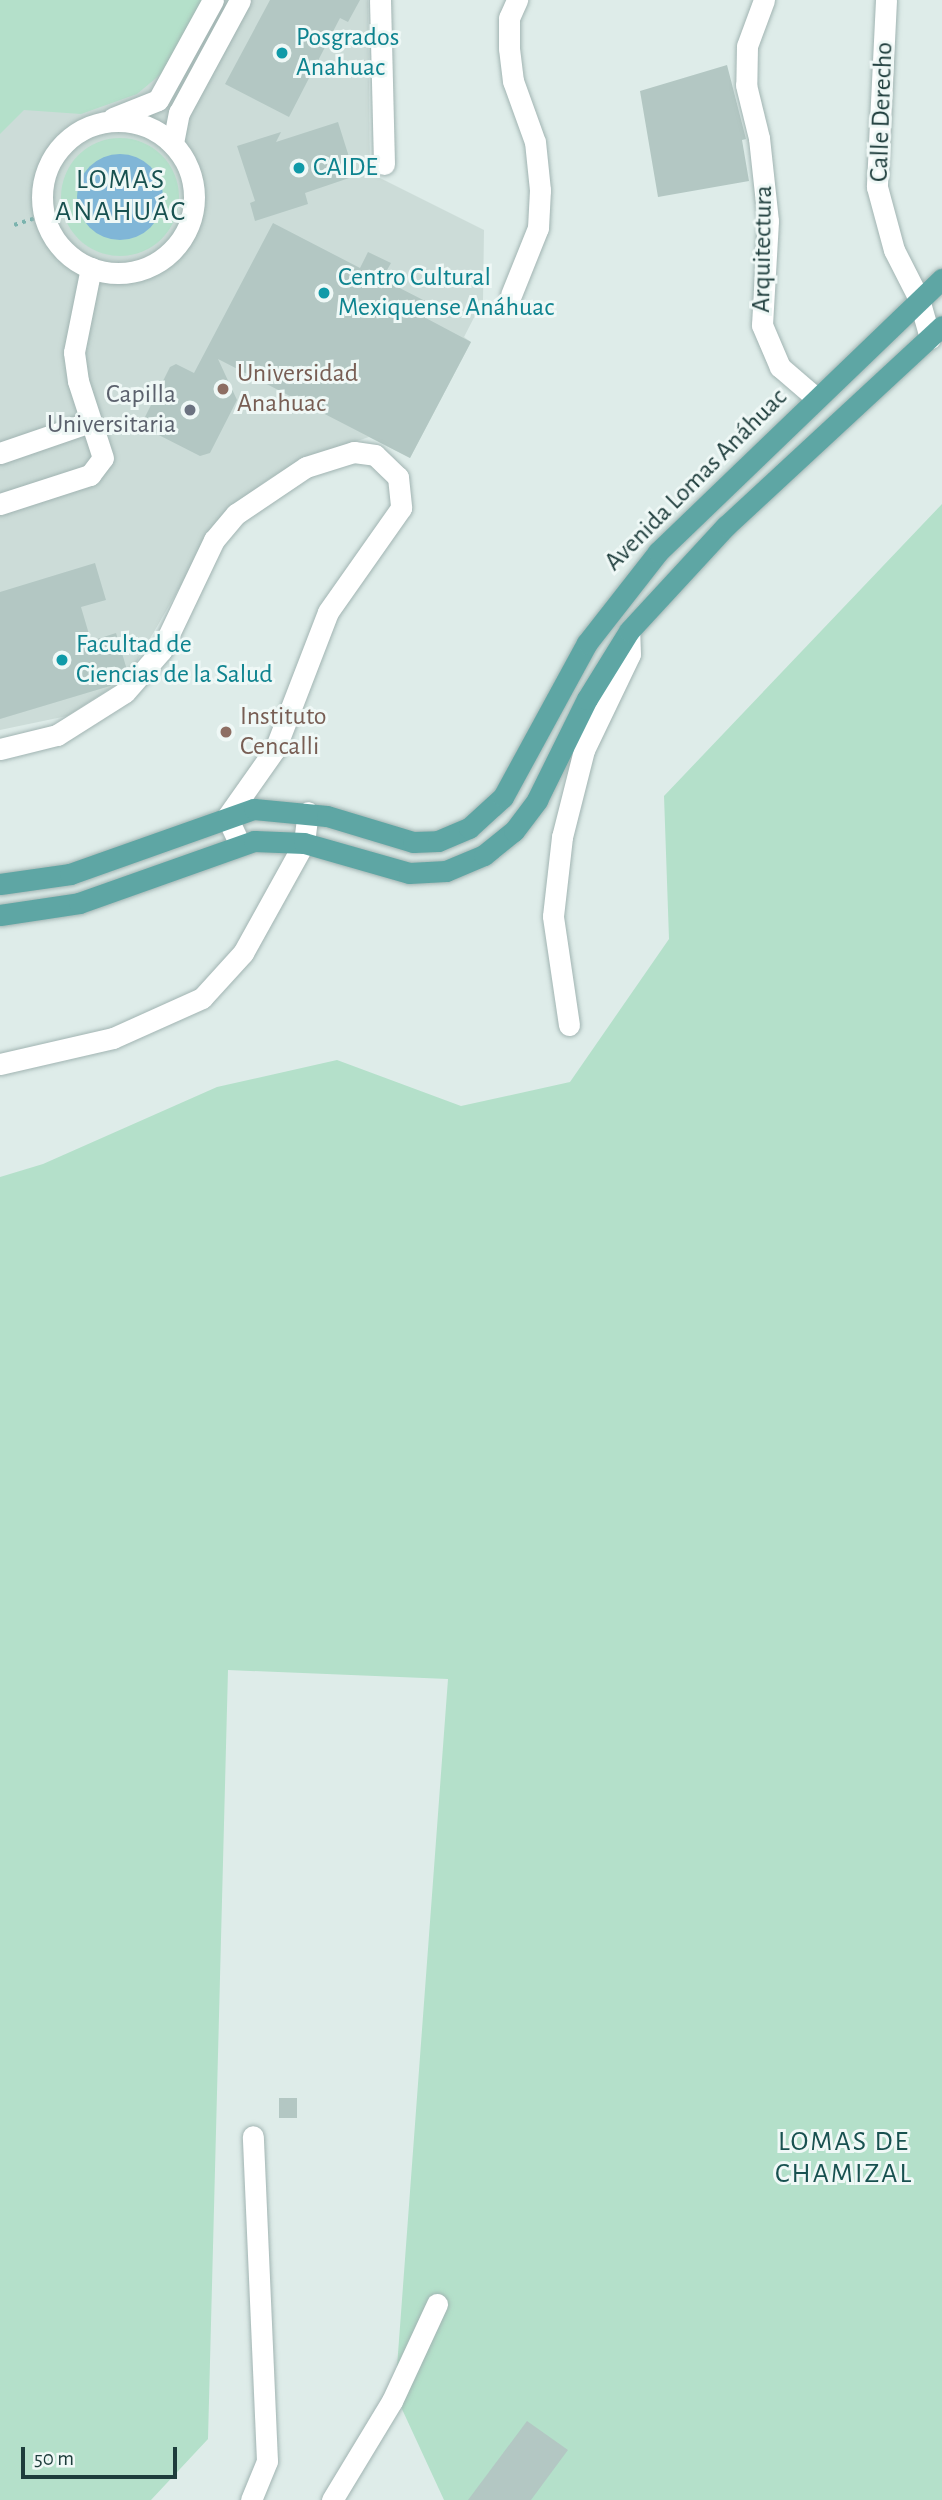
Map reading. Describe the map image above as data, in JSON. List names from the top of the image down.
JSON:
{
  "streets": {
    "main road": ["Avenida Lomas Anáhuac"],
    "street": ["Calle Derecho", "Arquitectura"]
  },
  "crossings": [
    ["Calle Derecho", "Avenida Lomas Anáhuac"],
    ["Arquitectura", "Avenida Lomas Anáhuac"]
  ],
  "districts": ["LOMAS ANAHUÁC", "LOMAS DE CHAMIZAL"],
  "places": [
    "Posgrados Anahuac",
    "CAIDE",
    "Centro Cultural Mexiquense Anáhuac",
    "Universidad Anahuac",
    "Capilla Universitaria",
    "Facultad de Ciencias de la Salud",
    "Instituto Cencalli"
  ],
  "scale_bar": "50 m"
}
